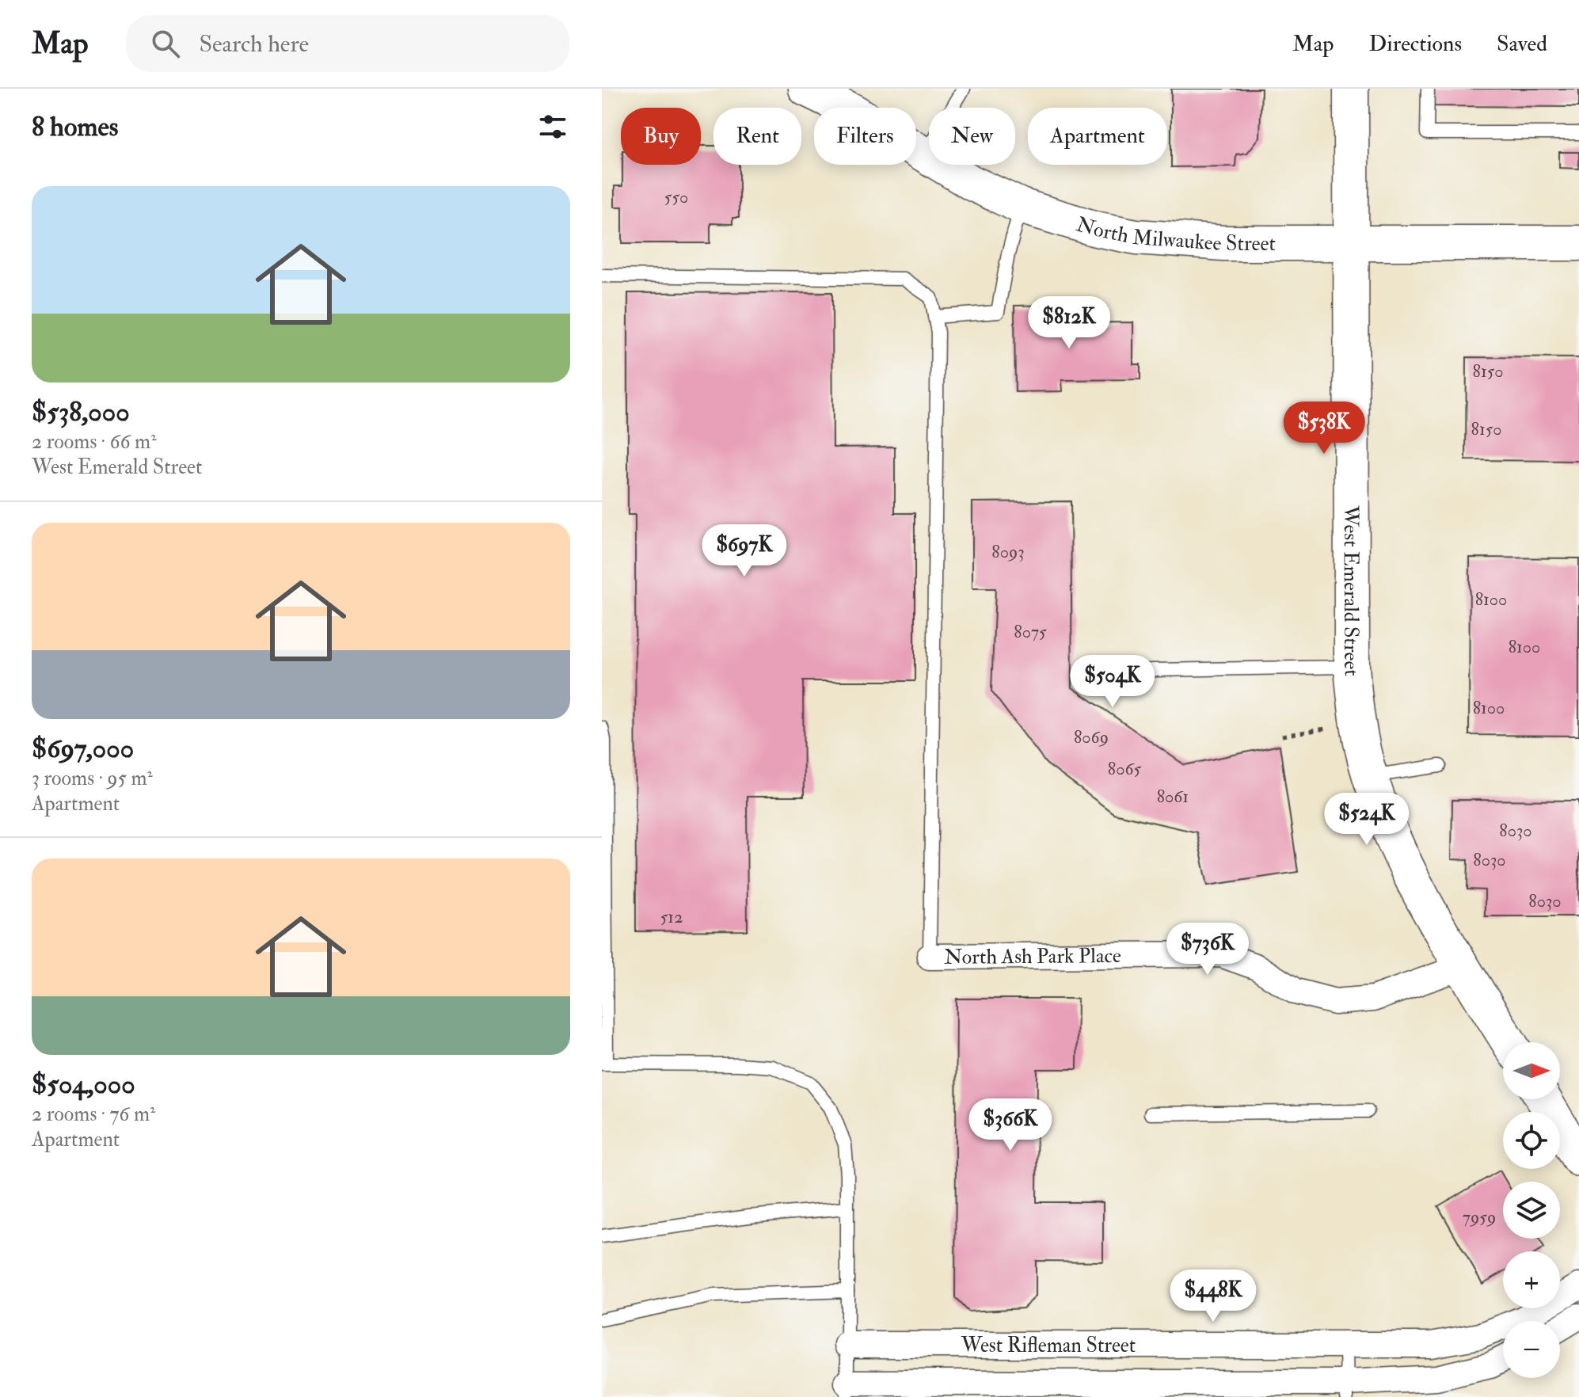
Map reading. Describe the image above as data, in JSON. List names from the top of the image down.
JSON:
{
  "streets": {
    "main road": ["North Milwaukee Street", "West Emerald Street"],
    "street": ["North Ash Park Place", "West Rifleman Street"]
  },
  "crossings": [
    ["North Milwaukee Street", "West Emerald Street"],
    ["West Emerald Street", "North Ash Park Place"]
  ],
  "house_numbers": [
    "550",
    "8150",
    "8150",
    "8093",
    "8100",
    "8075",
    "8100",
    "8100",
    "8069",
    "8065",
    "8061",
    "8030",
    "8030",
    "8030",
    "512",
    "7959"
  ],
  "north": "right",
  "page": {
    "header": "Map",
    "search": "Search here",
    "nav": ["Map", "Directions", "Saved"],
    "heading": "8 homes",
    "chip": [
      "Buy",
      "Rent",
      "Filters",
      "New",
      "Apartment"
    ],
    "list": [
      {
        "name": "$538,000",
        "note": "2 rooms · 66 m² · West Emerald Street"
      },
      {
        "name": "$697,000",
        "note": "3 rooms · 95 m² · Apartment"
      },
      {
        "name": "$504,000",
        "note": "2 rooms · 76 m² · Apartment"
      }
    ],
    "price": [
      "$812K",
      "$538K",
      "$697K",
      "$504K",
      "$524K",
      "$736K",
      "$366K",
      "$448K"
    ],
    "map_buttons": ["+", "−"]
  }
}
